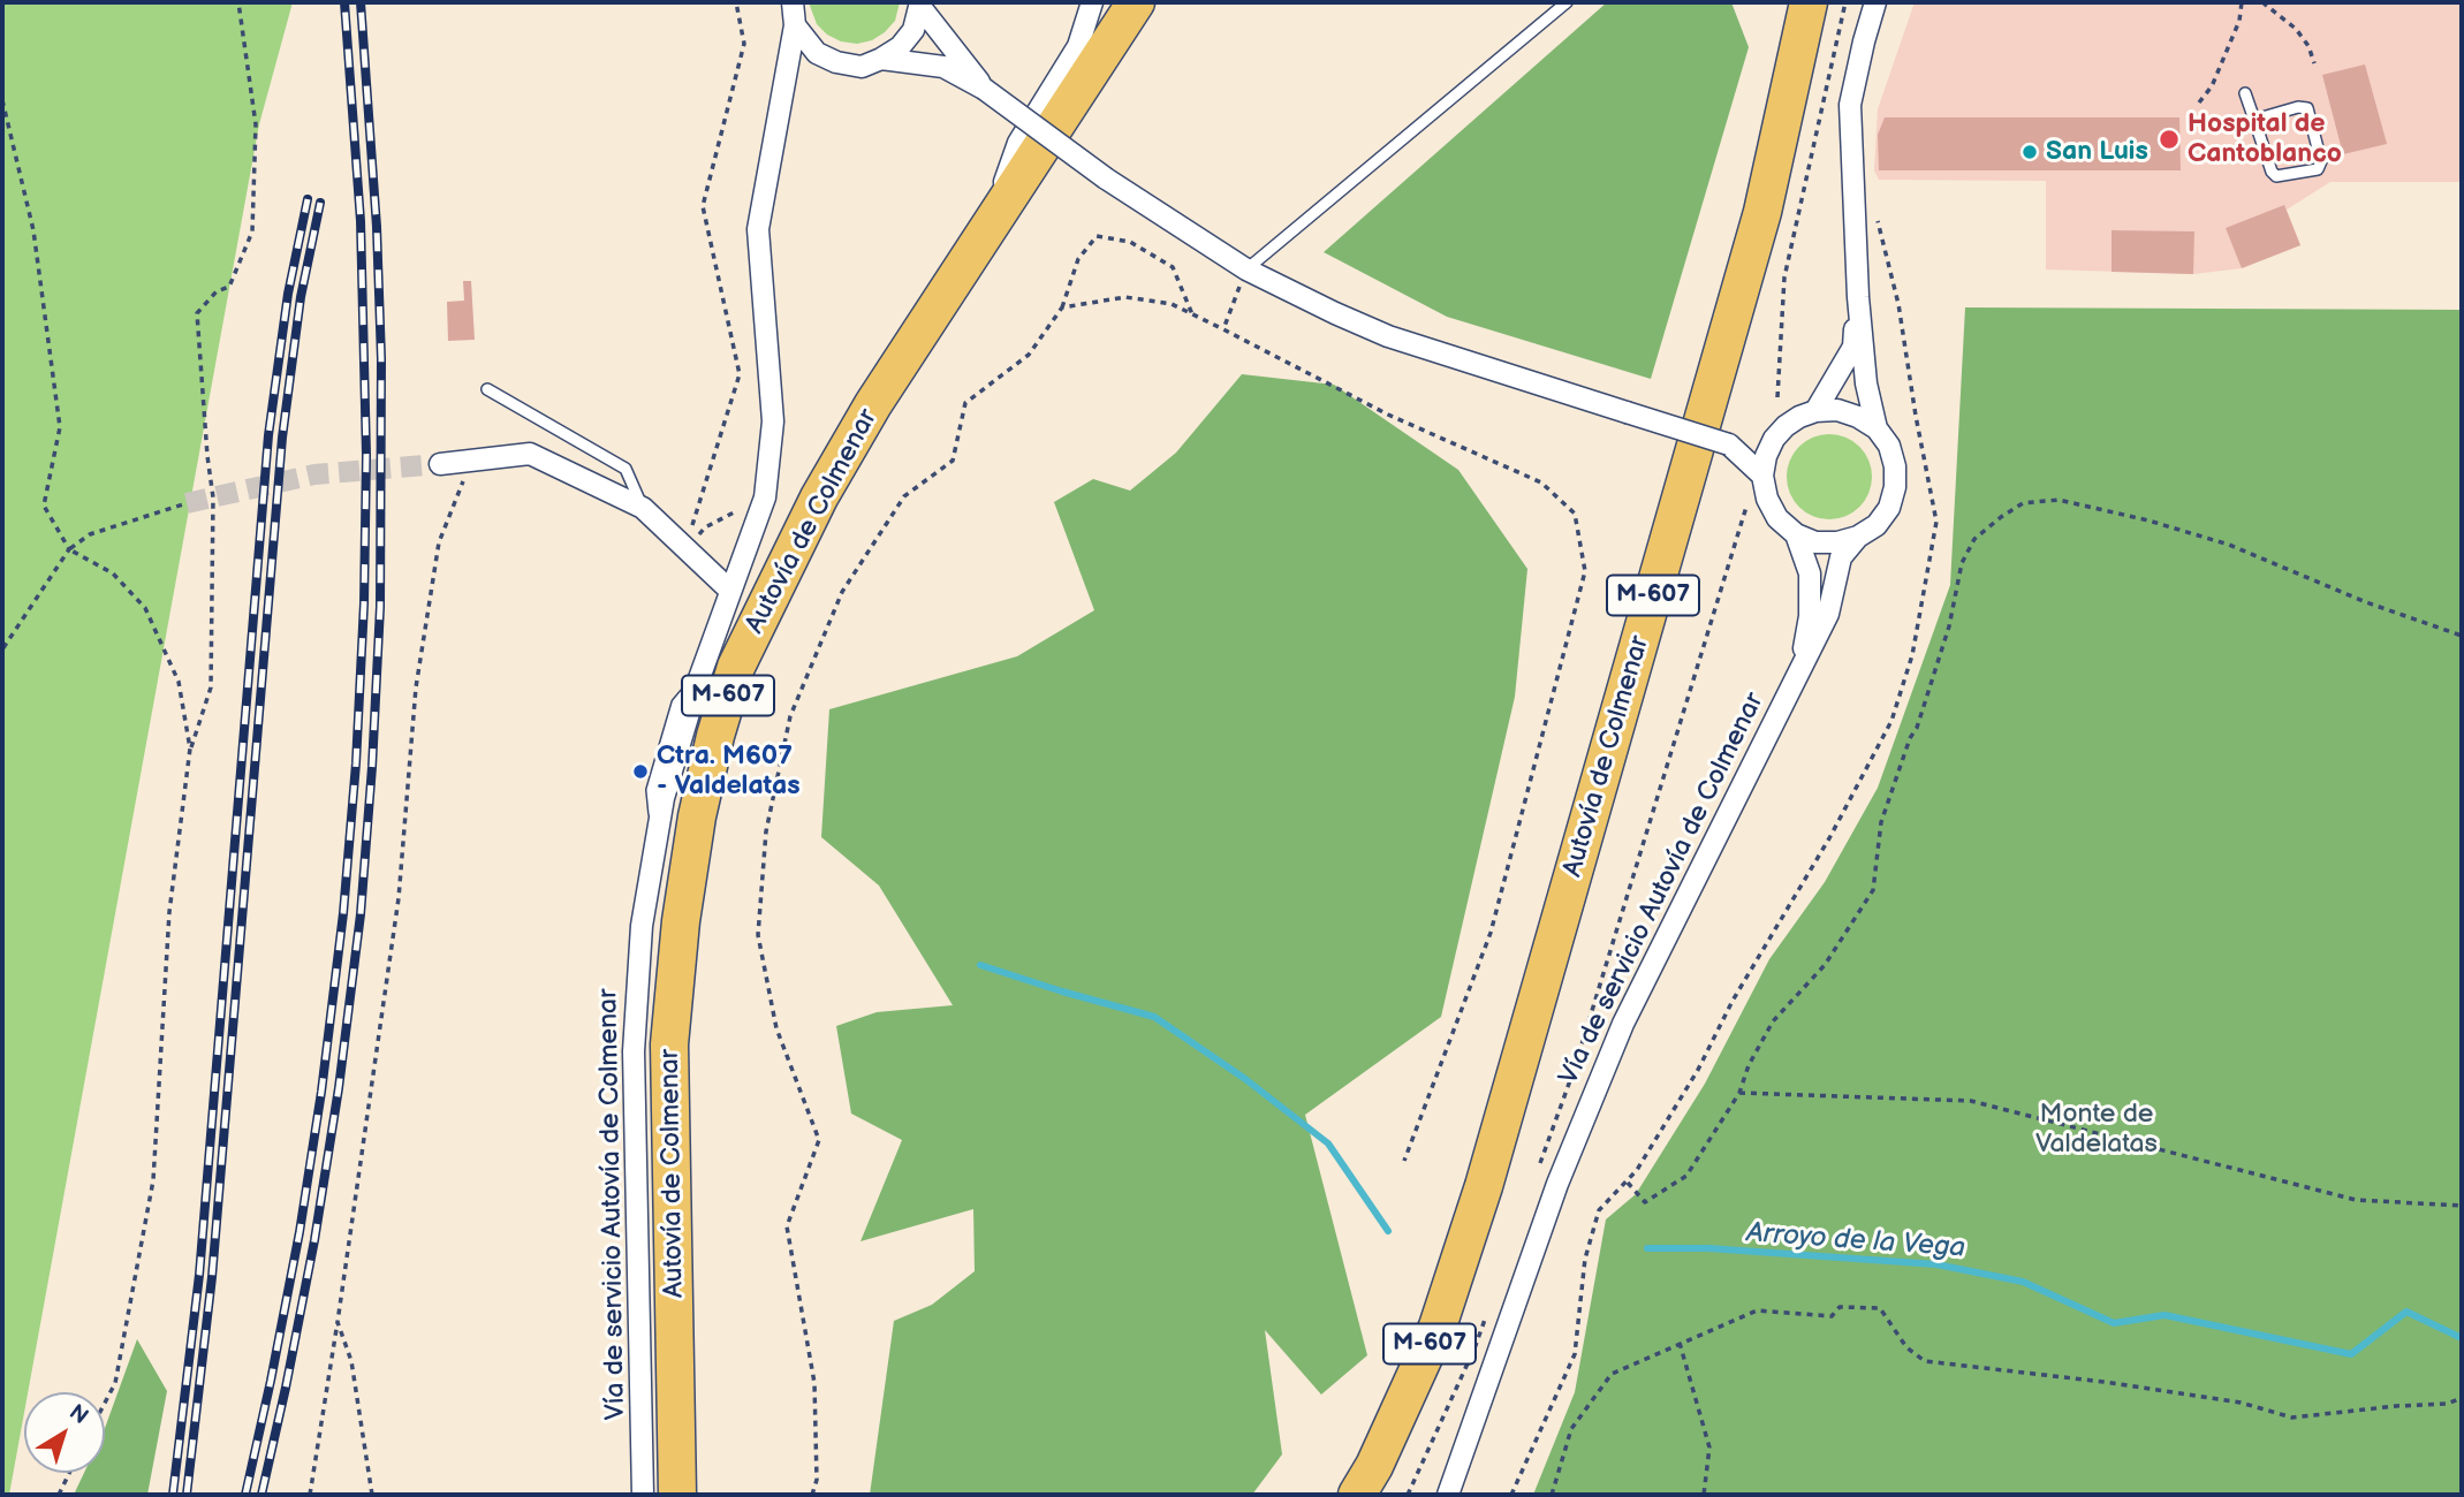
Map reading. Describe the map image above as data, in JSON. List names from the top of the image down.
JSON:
{
  "streets": {
    "highway": ["Autovía de Colmenar", "M-607"],
    "street": ["Vía de servicio Autovía de Colmenar"]
  },
  "water": ["Arroyo de la Vega"],
  "parks": ["Monte de Valdelatas"],
  "places": ["Hospital de Cantoblanco", "San Luis", "Ctra. M607 - Valdelatas"],
  "north": "top right"
}
